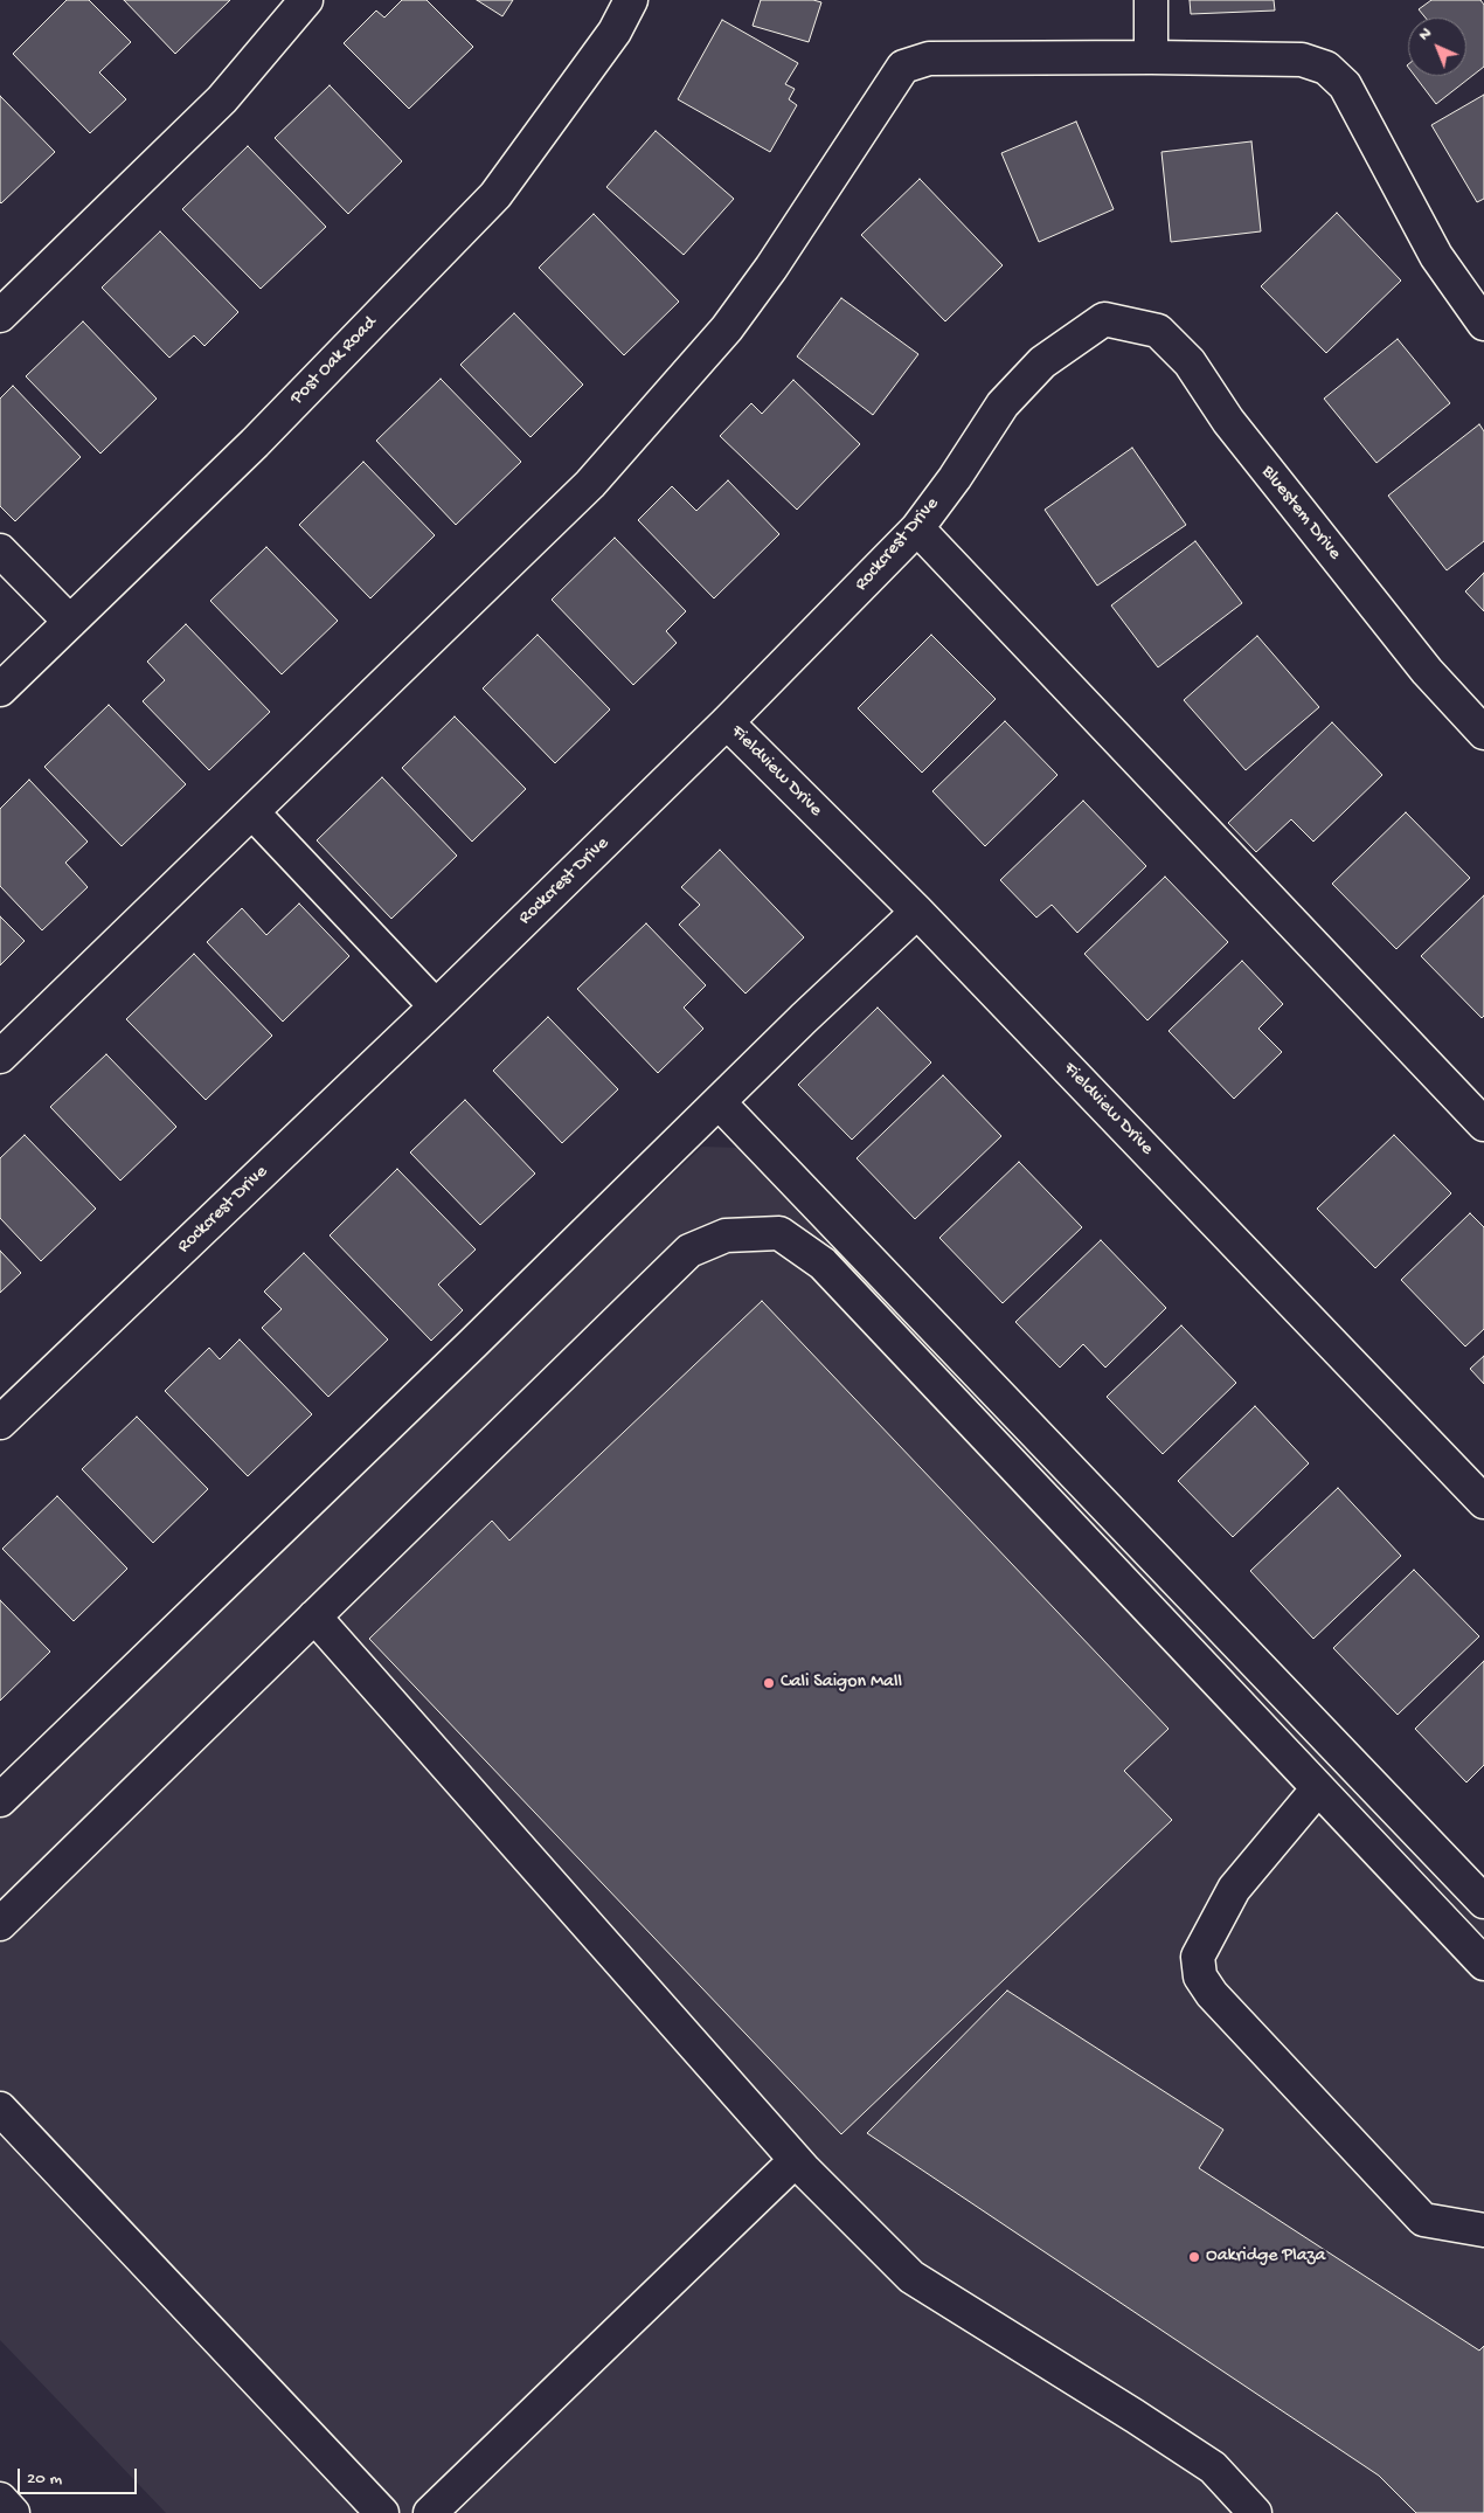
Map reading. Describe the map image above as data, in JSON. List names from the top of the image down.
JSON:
{
  "streets": {
    "street": [
      "Post Oak Road",
      "Bluestem Drive",
      "Rockcrest Drive",
      "Fieldview Drive"
    ]
  },
  "crossings": [
    ["Bluestem Drive", "Rockcrest Drive"],
    ["Rockcrest Drive", "Fieldview Drive"]
  ],
  "places": ["Cali Saigon Mall", "Oakridge Plaza"],
  "scale_bar": "20 m",
  "north": "top left"
}
